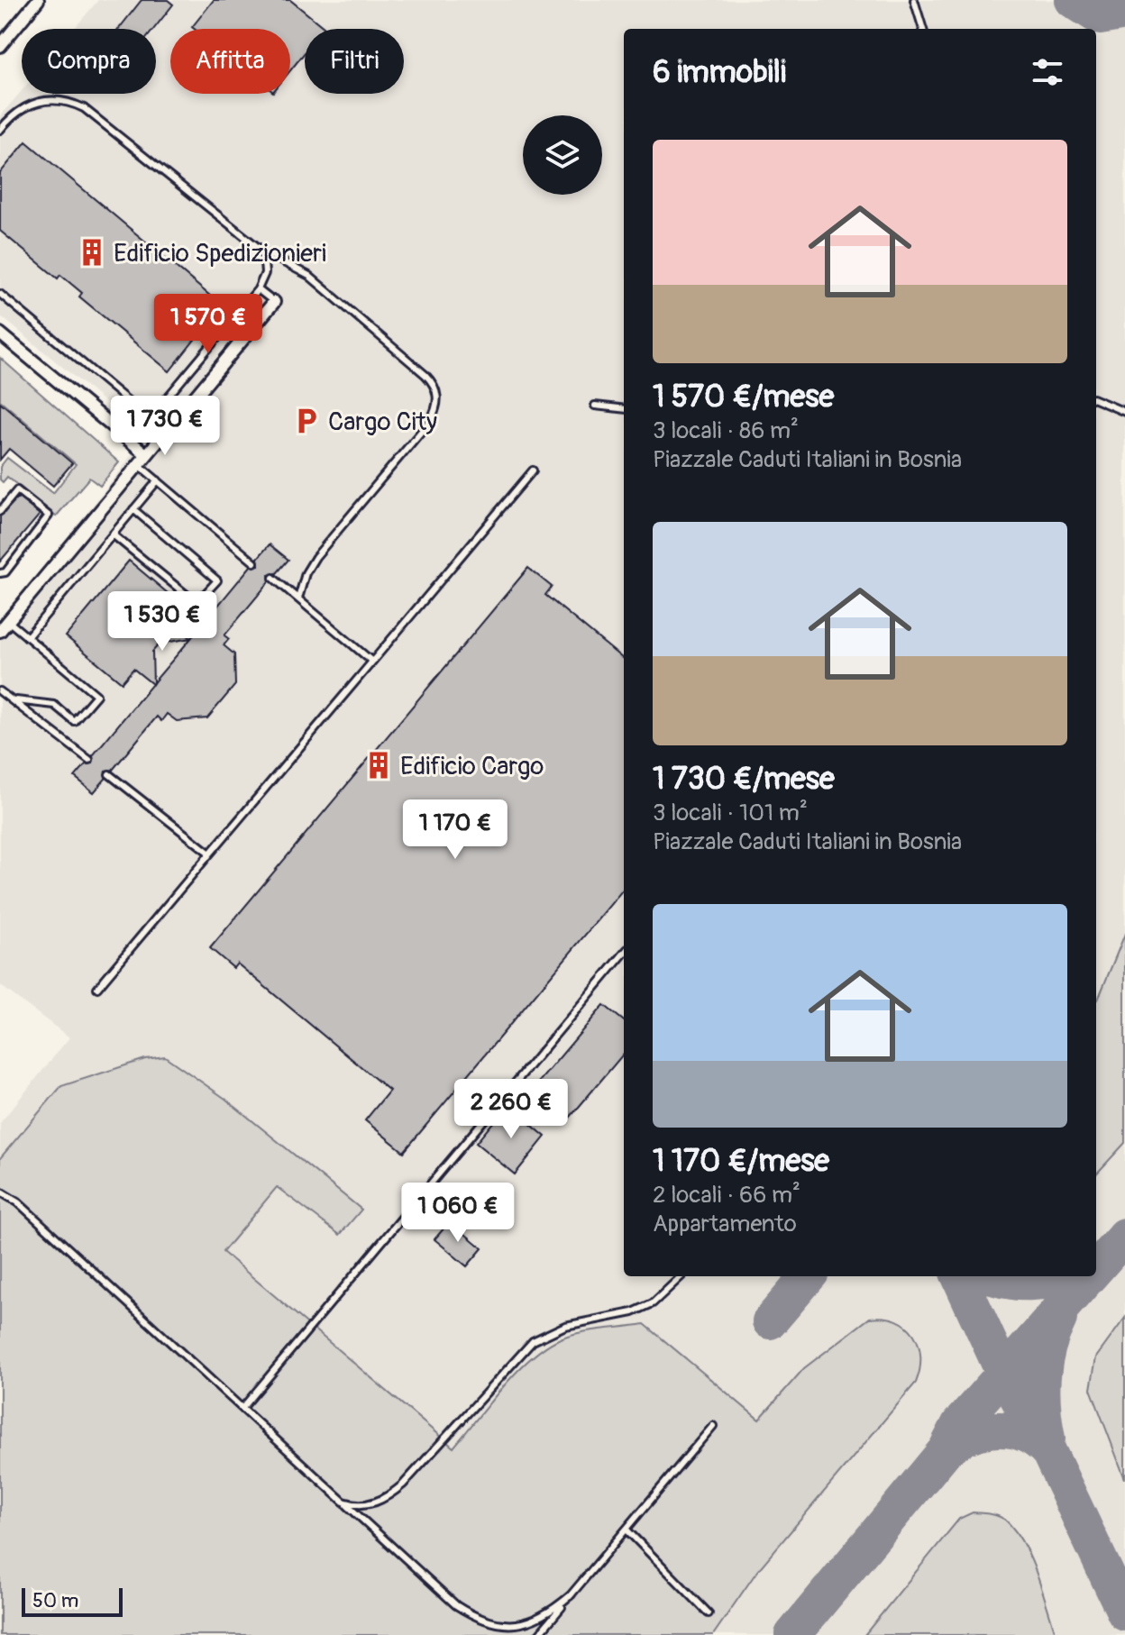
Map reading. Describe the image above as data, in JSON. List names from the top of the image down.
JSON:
{
  "places": {
    "building": ["Edificio Spedizionieri", "Edificio Cargo"],
    "parking": ["Cargo City"]
  },
  "scale_bar": "50 m",
  "page": {
    "chip": ["Compra", "Affitta", "Filtri"],
    "heading": "6 immobili",
    "list": [
      {
        "name": "1 570 €/mese",
        "note": "3 locali · 86 m² · Piazzale Caduti Italiani in Bosnia"
      },
      {
        "name": "1 730 €/mese",
        "note": "3 locali · 101 m² · Piazzale Caduti Italiani in Bosnia"
      },
      {
        "name": "1 170 €/mese",
        "note": "2 locali · 66 m² · Appartamento"
      }
    ],
    "price": [
      "1 570 €",
      "1 730 €",
      "1 530 €",
      "1 170 €",
      "2 260 €",
      "1 060 €"
    ],
    "scale": "50 m"
  }
}
